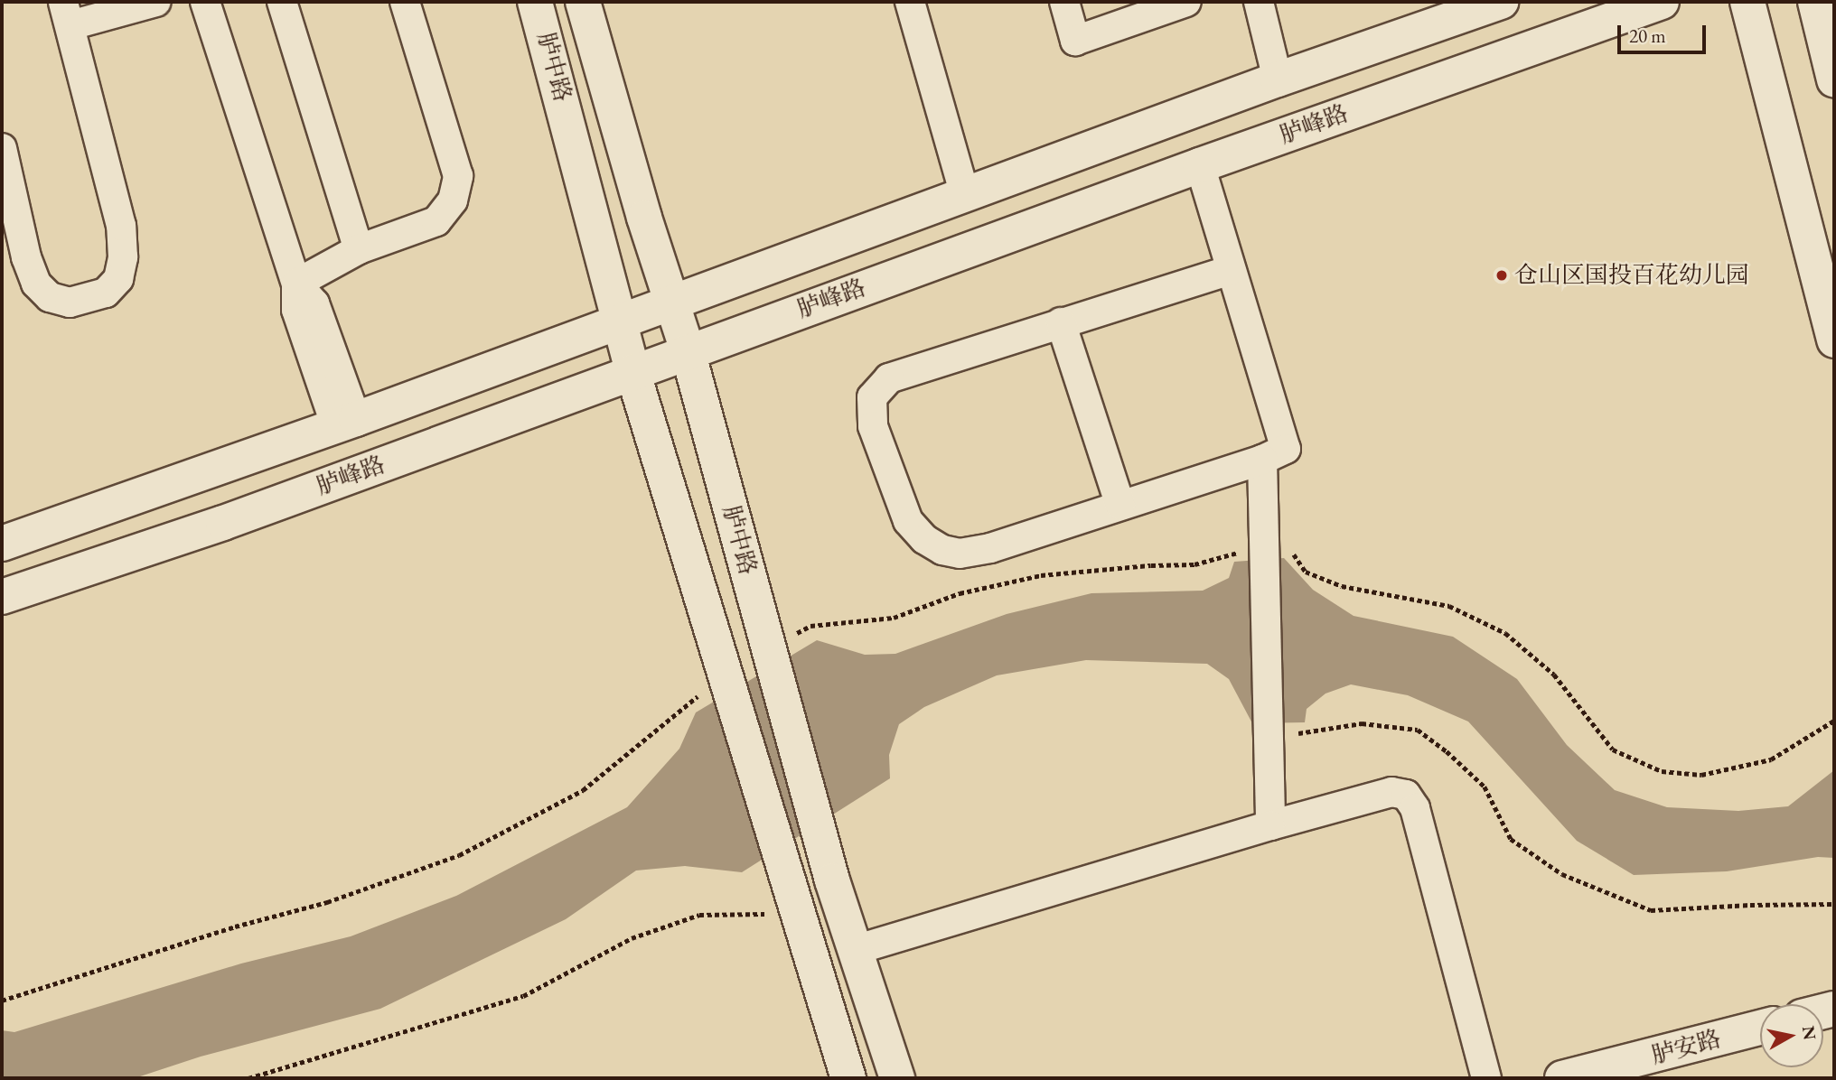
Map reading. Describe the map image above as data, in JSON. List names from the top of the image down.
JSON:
{
  "streets": {
    "street": ["胪中路", "胪峰路", "胪安路"]
  },
  "crossings": [
    ["胪中路", "胪峰路"]
  ],
  "places": ["仓山区国投百花幼儿园"],
  "scale_bar": "20 m",
  "north": "right"
}
